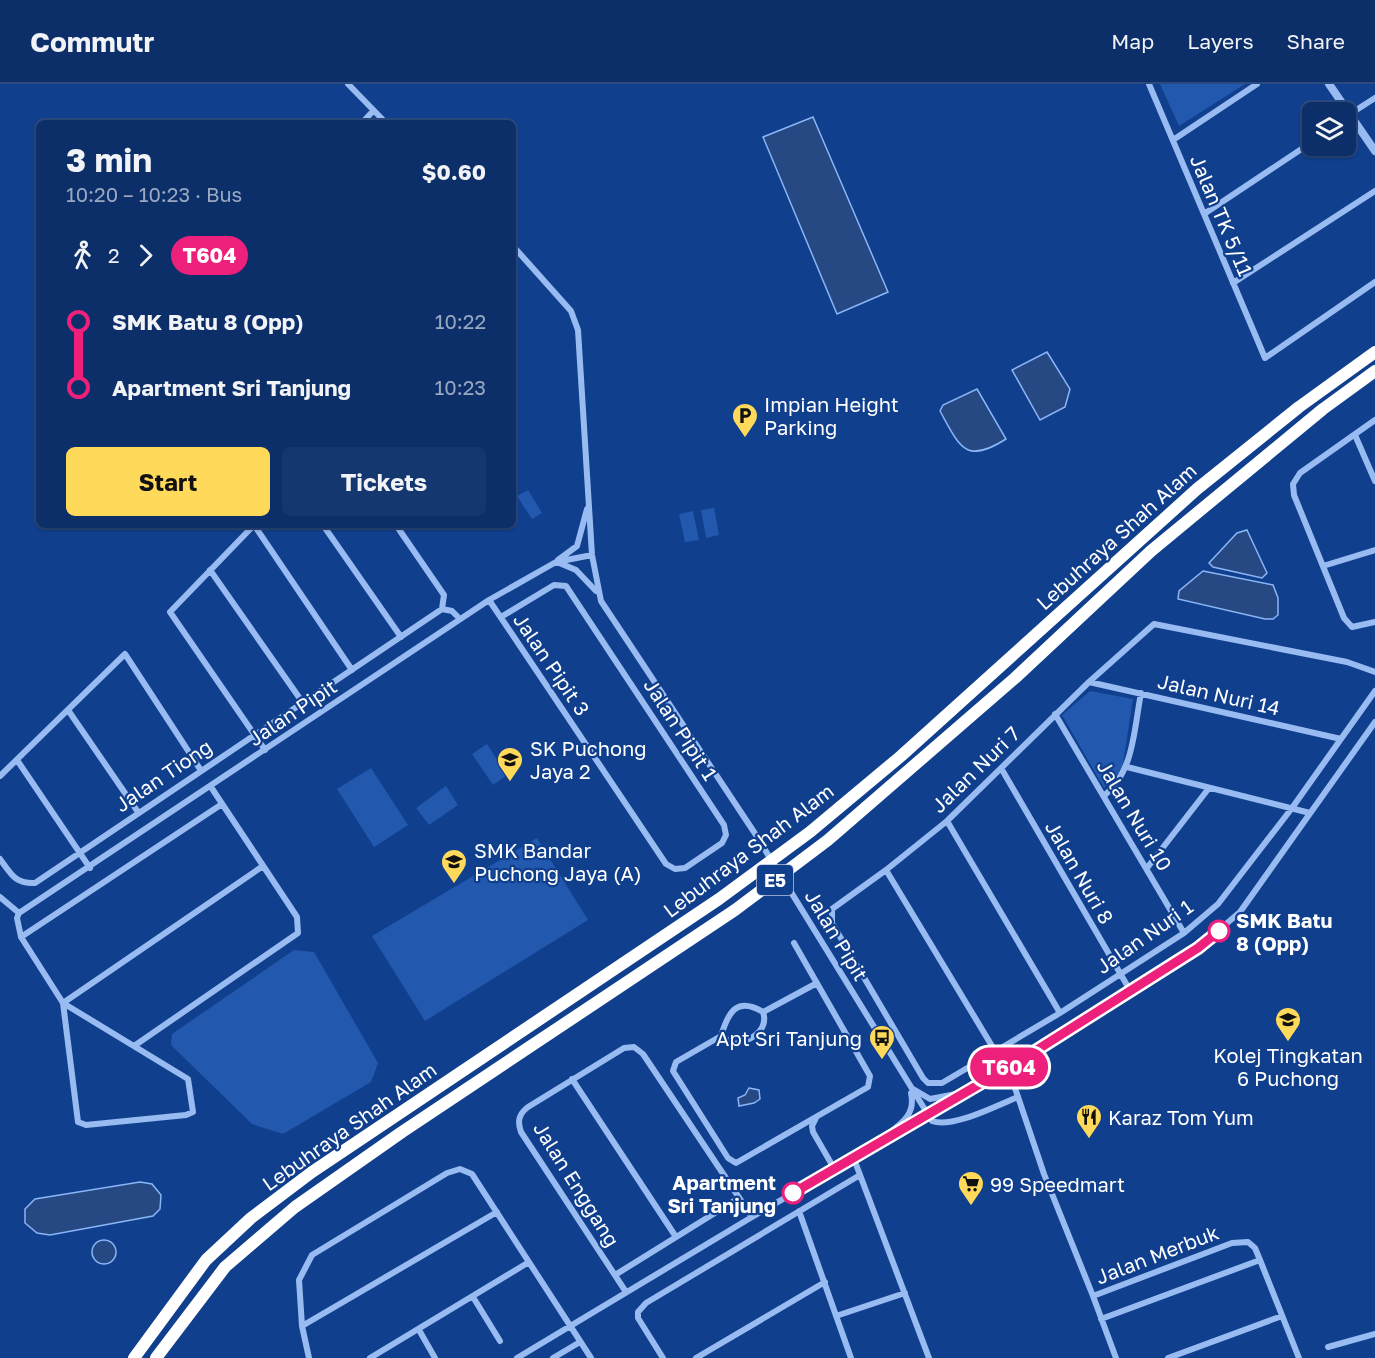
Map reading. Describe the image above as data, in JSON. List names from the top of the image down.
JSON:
{
  "streets": {
    "highway": ["Lebuhraya Shah Alam", "E5"],
    "street": [
      "Jalan TK 5/11",
      "Jalan Pipit 3",
      "Jalan Nuri 14",
      "Jalan Pipit",
      "Jalan Pipit 1",
      "Jalan Nuri 7",
      "Jalan Tiong",
      "Jalan Nuri 10",
      "Jalan Nuri 8",
      "Jalan Nuri 1",
      "Jalan Enggang",
      "Jalan Merbuk"
    ]
  },
  "crossings": [
    ["Jalan Pipit 3", "Jalan Pipit"],
    ["Jalan Pipit 3", "Jalan Pipit 1"],
    ["Jalan Nuri 14", "Jalan Nuri 7"],
    ["Jalan Nuri 14", "Jalan Nuri 1"],
    ["Jalan Nuri 7", "Jalan Nuri 10"],
    ["Jalan Nuri 7", "Jalan Nuri 8"],
    ["Jalan Nuri 7", "Jalan Nuri 1"],
    ["Jalan Nuri 10", "Jalan Nuri 1"],
    ["Jalan Nuri 8", "Jalan Nuri 1"]
  ],
  "places": {
    "parking": ["Impian Height Parking"],
    "school or university": ["SK Puchong Jaya 2", "SMK Bandar Puchong Jaya (A)", "Kolej Tingkatan 6 Puchong"],
    "other": ["SMK Batu 8 (Opp)", "Apartment Sri Tanjung"],
    "bus stop": ["Apt Sri Tanjung"],
    "restaurant": ["Karaz Tom Yum"],
    "supermarket": ["99 Speedmart"]
  },
  "lines": ["bus line T604"],
  "page": {
    "header": "Commutr",
    "nav": ["Map", "Layers", "Share"],
    "on_map": "T604",
    "heading": ["3 min", "10:20 – 10:23 · Bus", "$0.60"],
    "legs": ["2", "T604"],
    "list": [
      {
        "name": "SMK Batu 8 (Opp)",
        "value": "10:22"
      },
      {
        "name": "Apartment Sri Tanjung",
        "value": "10:23"
      }
    ],
    "buttons": ["Start", "Tickets"]
  }
}
